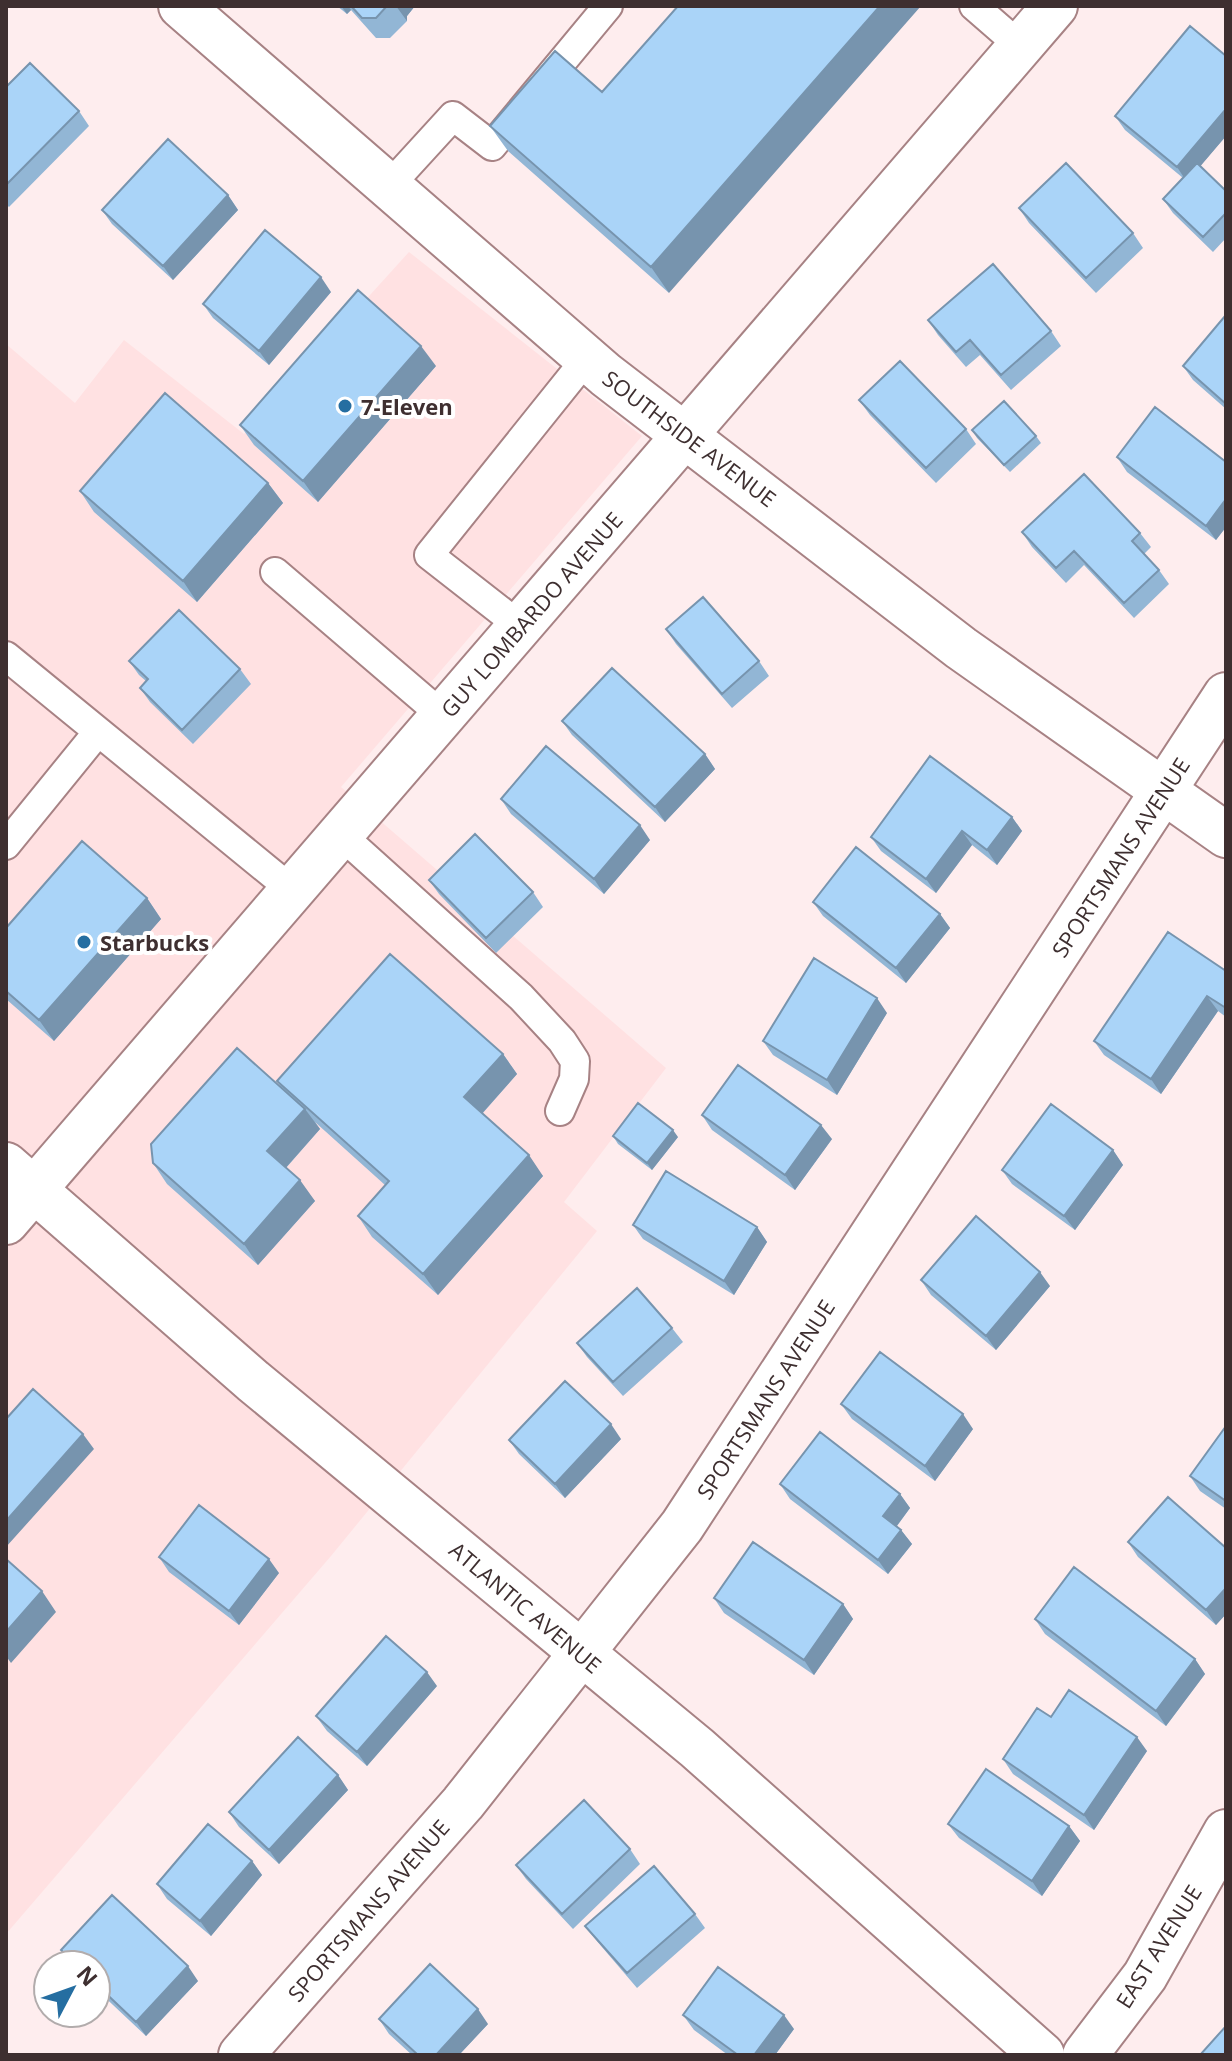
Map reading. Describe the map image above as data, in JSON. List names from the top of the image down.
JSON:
{
  "streets": {
    "street": [
      "SOUTHSIDE AVENUE",
      "GUY LOMBARDO AVENUE",
      "SPORTSMANS AVENUE",
      "ATLANTIC AVENUE",
      "EAST AVENUE"
    ]
  },
  "crossings": [
    ["SOUTHSIDE AVENUE", "GUY LOMBARDO AVENUE"],
    ["SOUTHSIDE AVENUE", "SPORTSMANS AVENUE"],
    ["GUY LOMBARDO AVENUE", "ATLANTIC AVENUE"],
    ["SPORTSMANS AVENUE", "ATLANTIC AVENUE"]
  ],
  "places": ["7-Eleven", "Starbucks"],
  "north": "top right"
}
